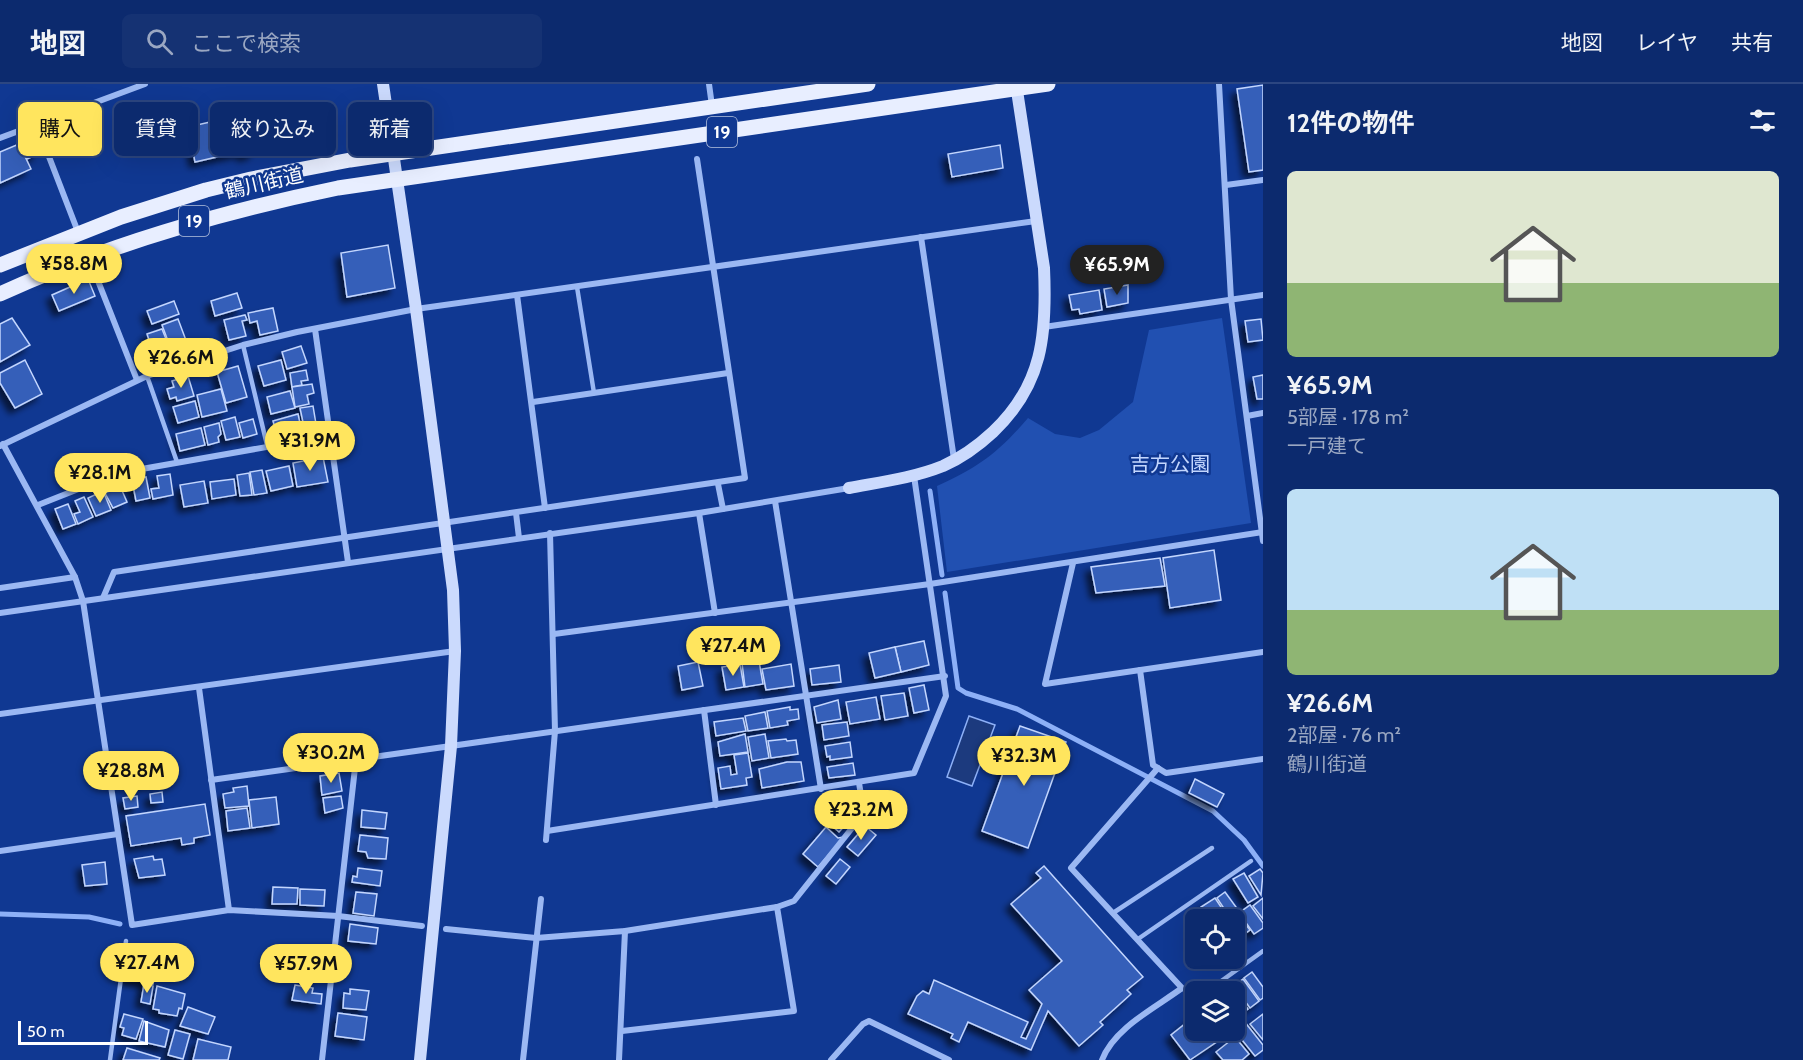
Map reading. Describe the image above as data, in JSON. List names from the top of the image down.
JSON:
{
  "streets": {
    "main road": ["19", "鶴川街道"]
  },
  "parks": ["吉方公園"],
  "scale_bar": "50 m",
  "page": {
    "header": "地図",
    "search": "ここで検索",
    "nav": ["地図", "レイヤ", "共有"],
    "heading": "12件の物件",
    "chip": [
      "購入",
      "賃貸",
      "絞り込み",
      "新着"
    ],
    "list": [
      {
        "name": "¥65.9M",
        "note": "5部屋 · 178 m² · 一戸建て"
      },
      {
        "name": "¥26.6M",
        "note": "2部屋 · 76 m² · 鶴川街道"
      }
    ],
    "price": [
      "¥58.8M",
      "¥65.9M",
      "¥26.6M",
      "¥31.9M",
      "¥28.1M",
      "¥27.4M",
      "¥30.2M",
      "¥32.3M",
      "¥28.8M",
      "¥23.2M",
      "¥27.4M",
      "¥57.9M"
    ],
    "scale": "50 m"
  }
}
